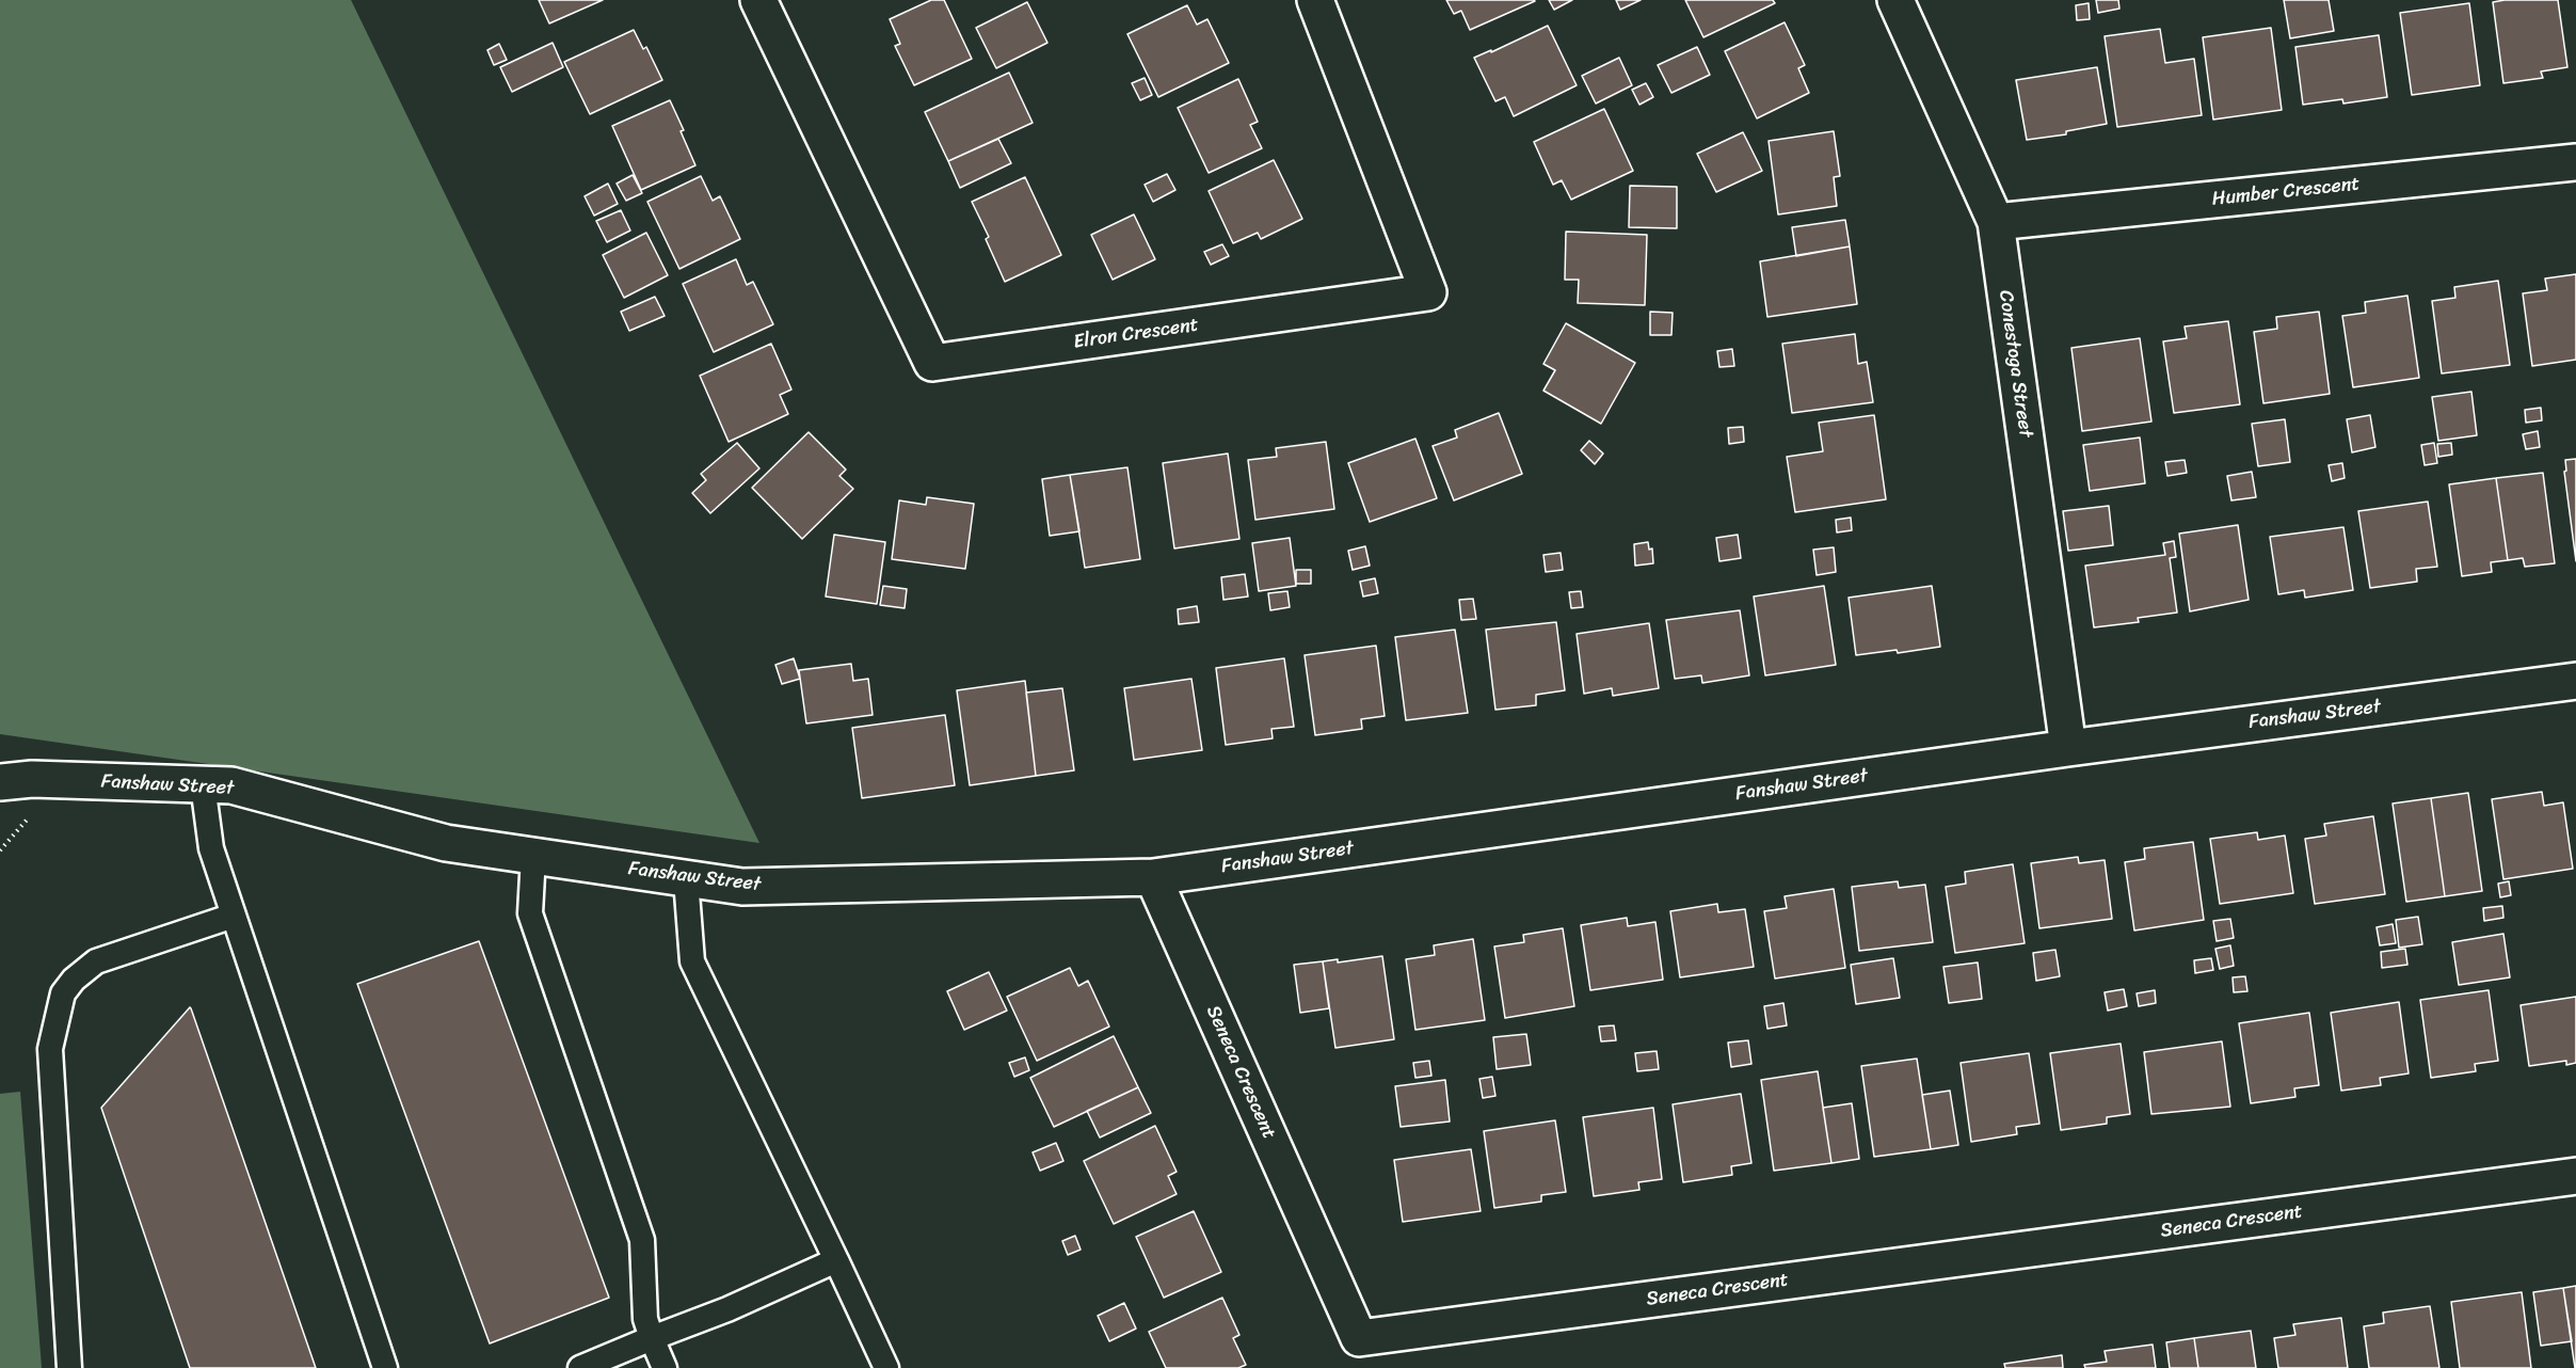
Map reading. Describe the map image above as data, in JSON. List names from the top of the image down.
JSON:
{
  "streets": {
    "street": [
      "Humber Crescent",
      "Elron Crescent",
      "Conestoga Street",
      "Fanshaw Street",
      "Seneca Crescent"
    ]
  },
  "crossings": [
    ["Humber Crescent", "Conestoga Street"],
    ["Conestoga Street", "Fanshaw Street"],
    ["Fanshaw Street", "Seneca Crescent"]
  ]
}
